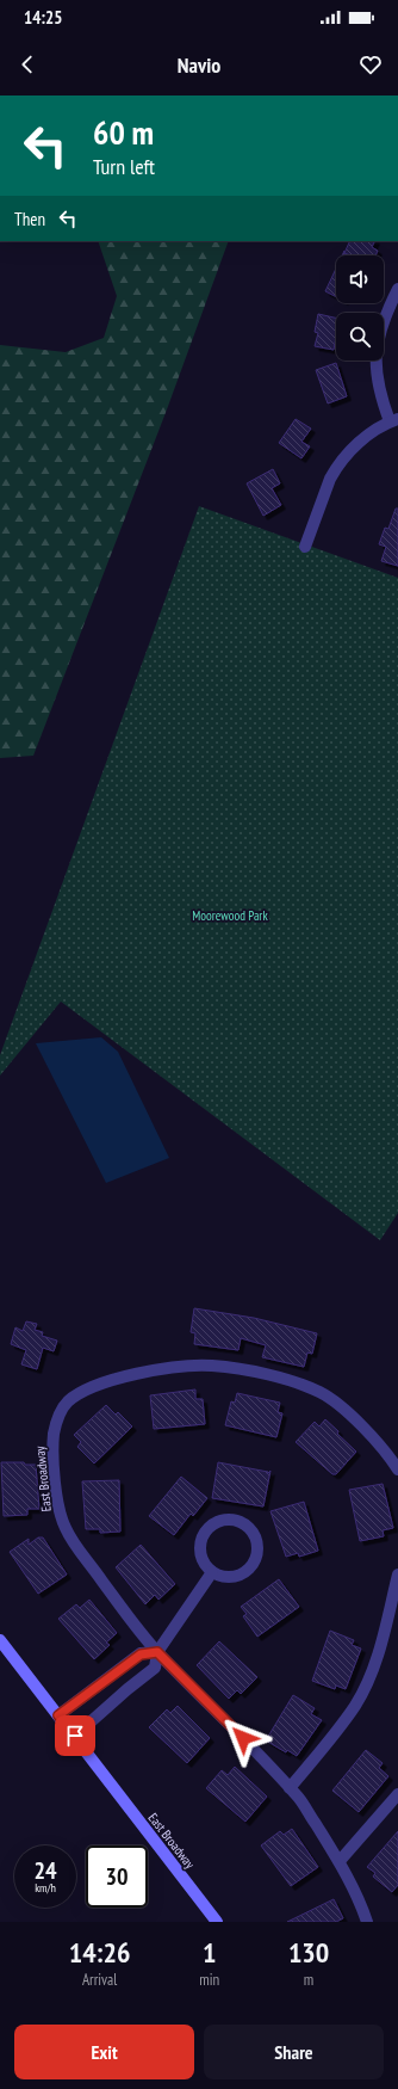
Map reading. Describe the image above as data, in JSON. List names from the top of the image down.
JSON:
{
  "streets": {
    "main road": ["East Broadway"]
  },
  "parks": ["Moorewood Park"],
  "page": {
    "status": "14:25",
    "header": "Navio",
    "turn": ["60 m", "Turn left"],
    "then": "Then",
    "speed": "24 km/h",
    "limit": "30",
    "eta": [
      "14:26",
      "Arrival",
      "1",
      "min",
      "130",
      "m"
    ],
    "buttons": ["Exit", "Share"]
  }
}
